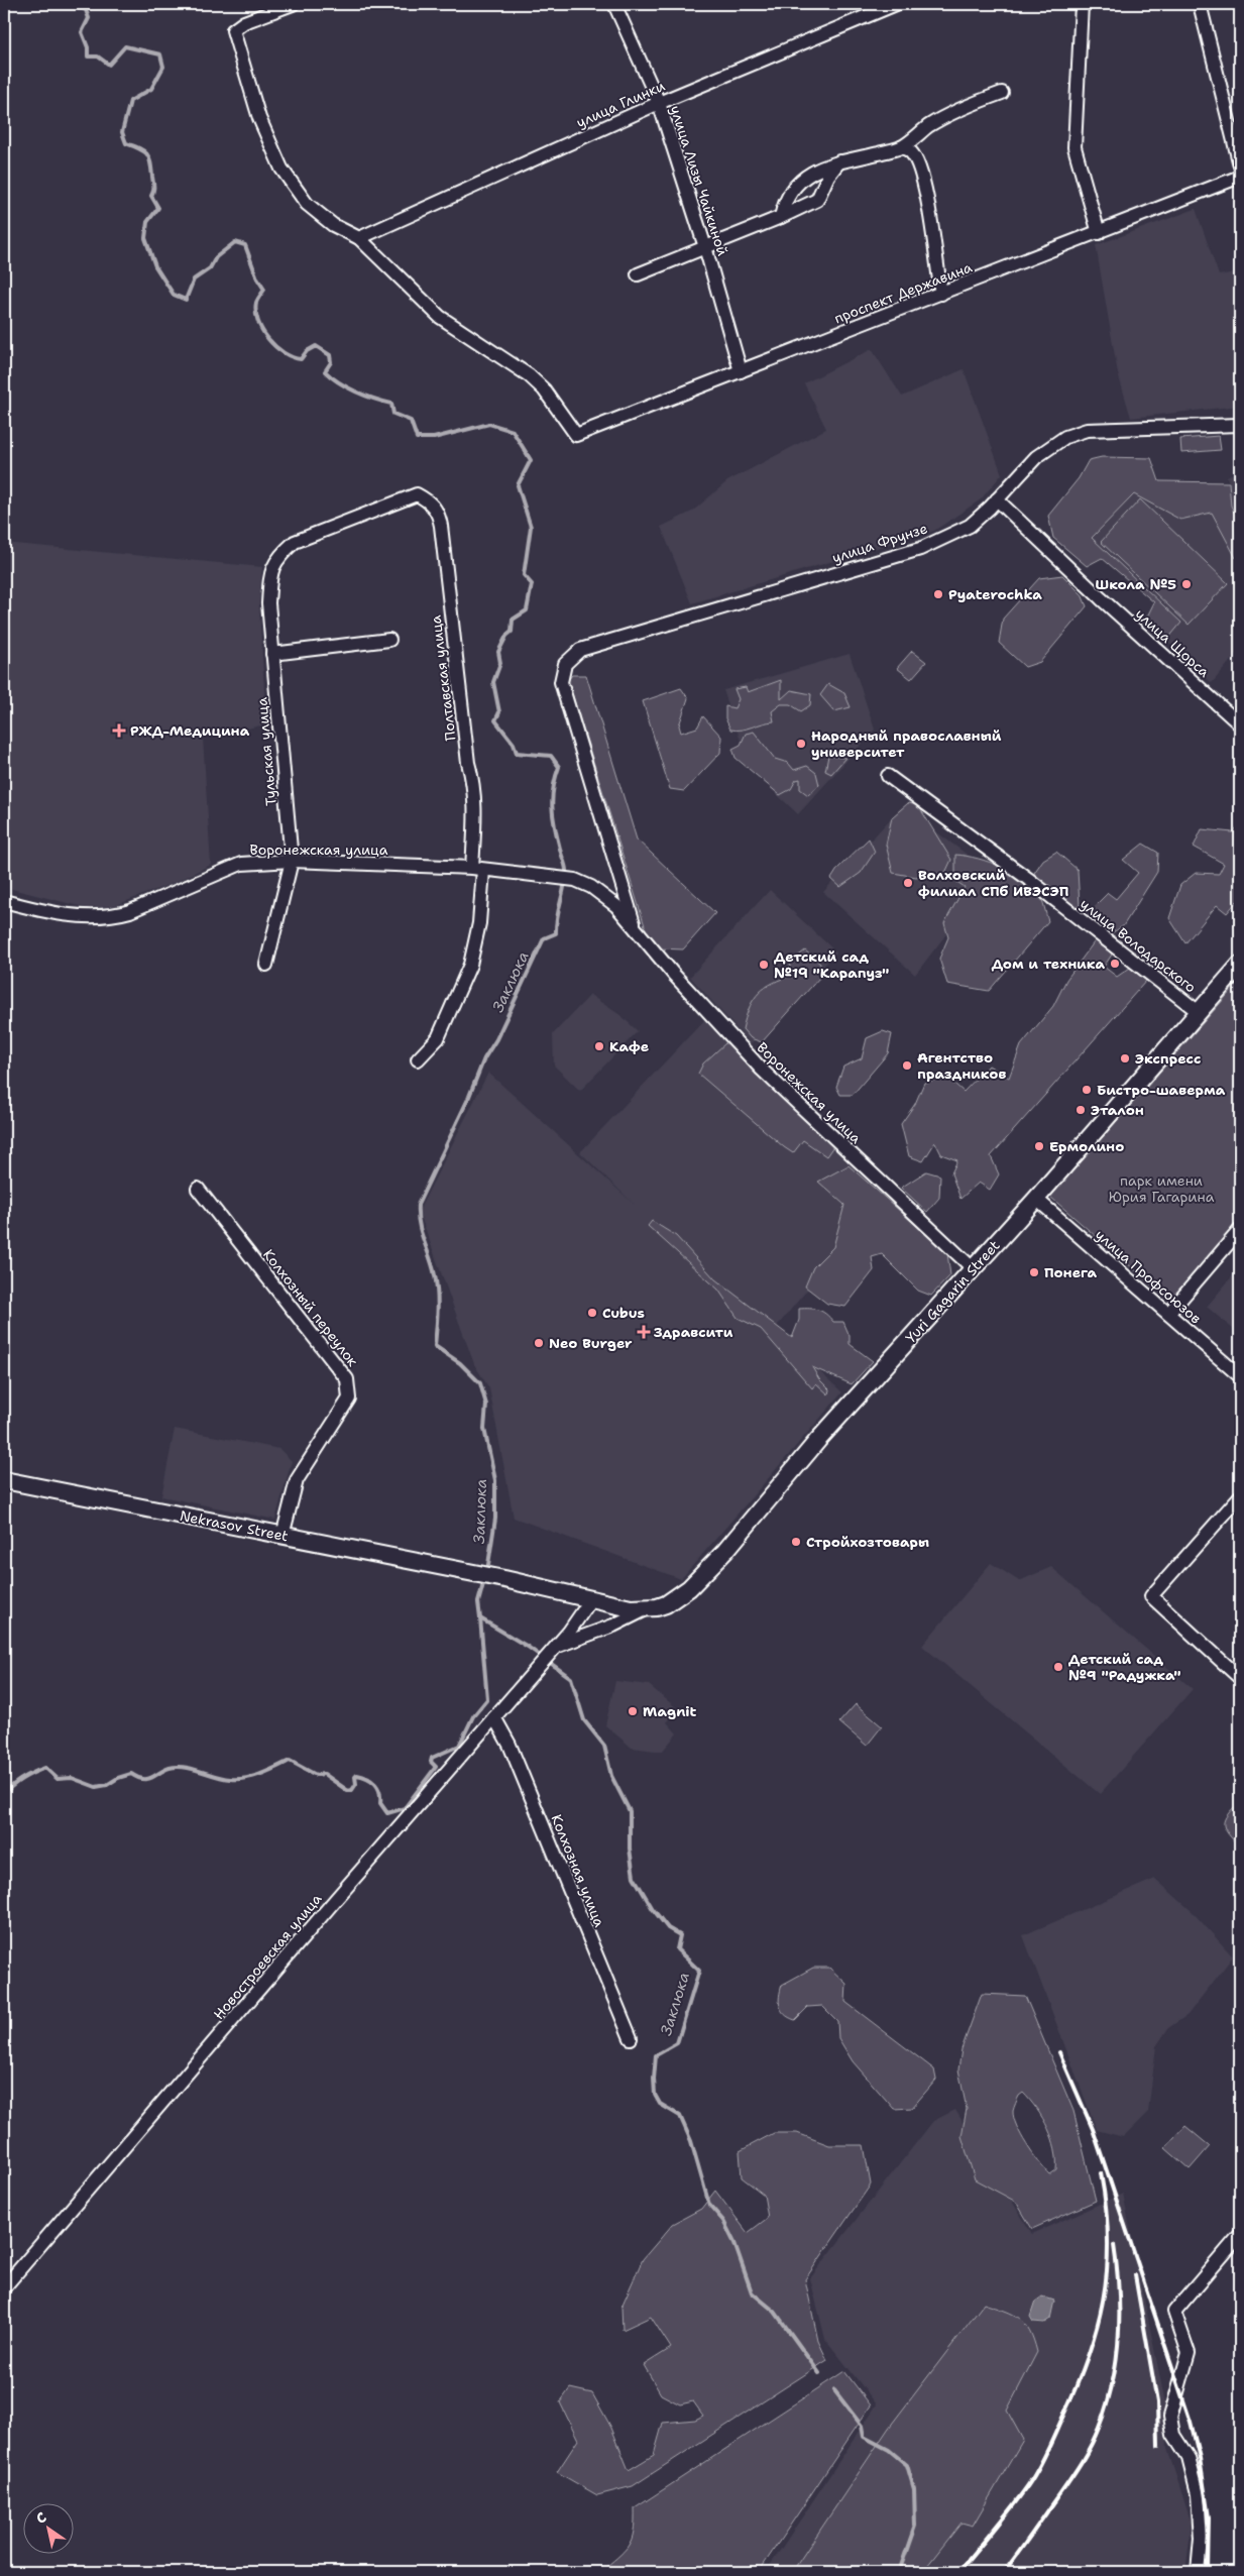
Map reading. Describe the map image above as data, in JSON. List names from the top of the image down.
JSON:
{
  "streets": {
    "main road": ["Yuri Gagarin Street", "Nekrasov Street"],
    "street": [
      "улица Глинки",
      "улица Лизы Чайкиной",
      "проспект Державина",
      "улица Фрунзе",
      "улица Щорса",
      "Полтавская улица",
      "Тульская улица",
      "Воронежская улица",
      "улица Володарского",
      "улица Профсоюзов",
      "Колхозный переулок",
      "Колхозная улица",
      "Новостроевская улица"
    ]
  },
  "crossings": [
    ["улица Глинки", "улица Лизы Чайкиной"],
    ["улица Глинки", "проспект Державина"],
    ["улица Лизы Чайкиной", "проспект Державина"],
    ["улица Фрунзе", "улица Щорса"],
    ["улица Фрунзе", "Воронежская улица"],
    ["Полтавская улица", "Тульская улица"],
    ["Полтавская улица", "Воронежская улица"],
    ["Тульская улица", "Воронежская улица"],
    ["Воронежская улица", "Yuri Gagarin Street"],
    ["улица Володарского", "Yuri Gagarin Street"],
    ["улица Профсоюзов", "Yuri Gagarin Street"],
    ["Yuri Gagarin Street", "Новостроевская улица"],
    ["Колхозный переулок", "Nekrasov Street"],
    ["Nekrasov Street", "Новостроевская улица"],
    ["Колхозная улица", "Новостроевская улица"]
  ],
  "water": ["Заклюка"],
  "parks": ["парк имени Юрия Гагарина"],
  "places": {
    "other": [
      "Школа №5",
      "Pyaterochka",
      "Народный православный университет",
      "Волховский филиал СПб ИВЭСЭП",
      "Дом и техника",
      "Детский сад №19 \"Карапуз\"",
      "Кафе",
      "Экспресс",
      "Агентство праздников",
      "Бистро-шаверма",
      "Эталон",
      "Ермолино",
      "Понега",
      "Cubus",
      "Neo Burger",
      "Стройхозтовары",
      "Детский cад №9 \"Радужка\"",
      "Magnit"
    ],
    "health": ["РЖД-Медицина", "Здравсити"]
  },
  "north": "top left"
}
